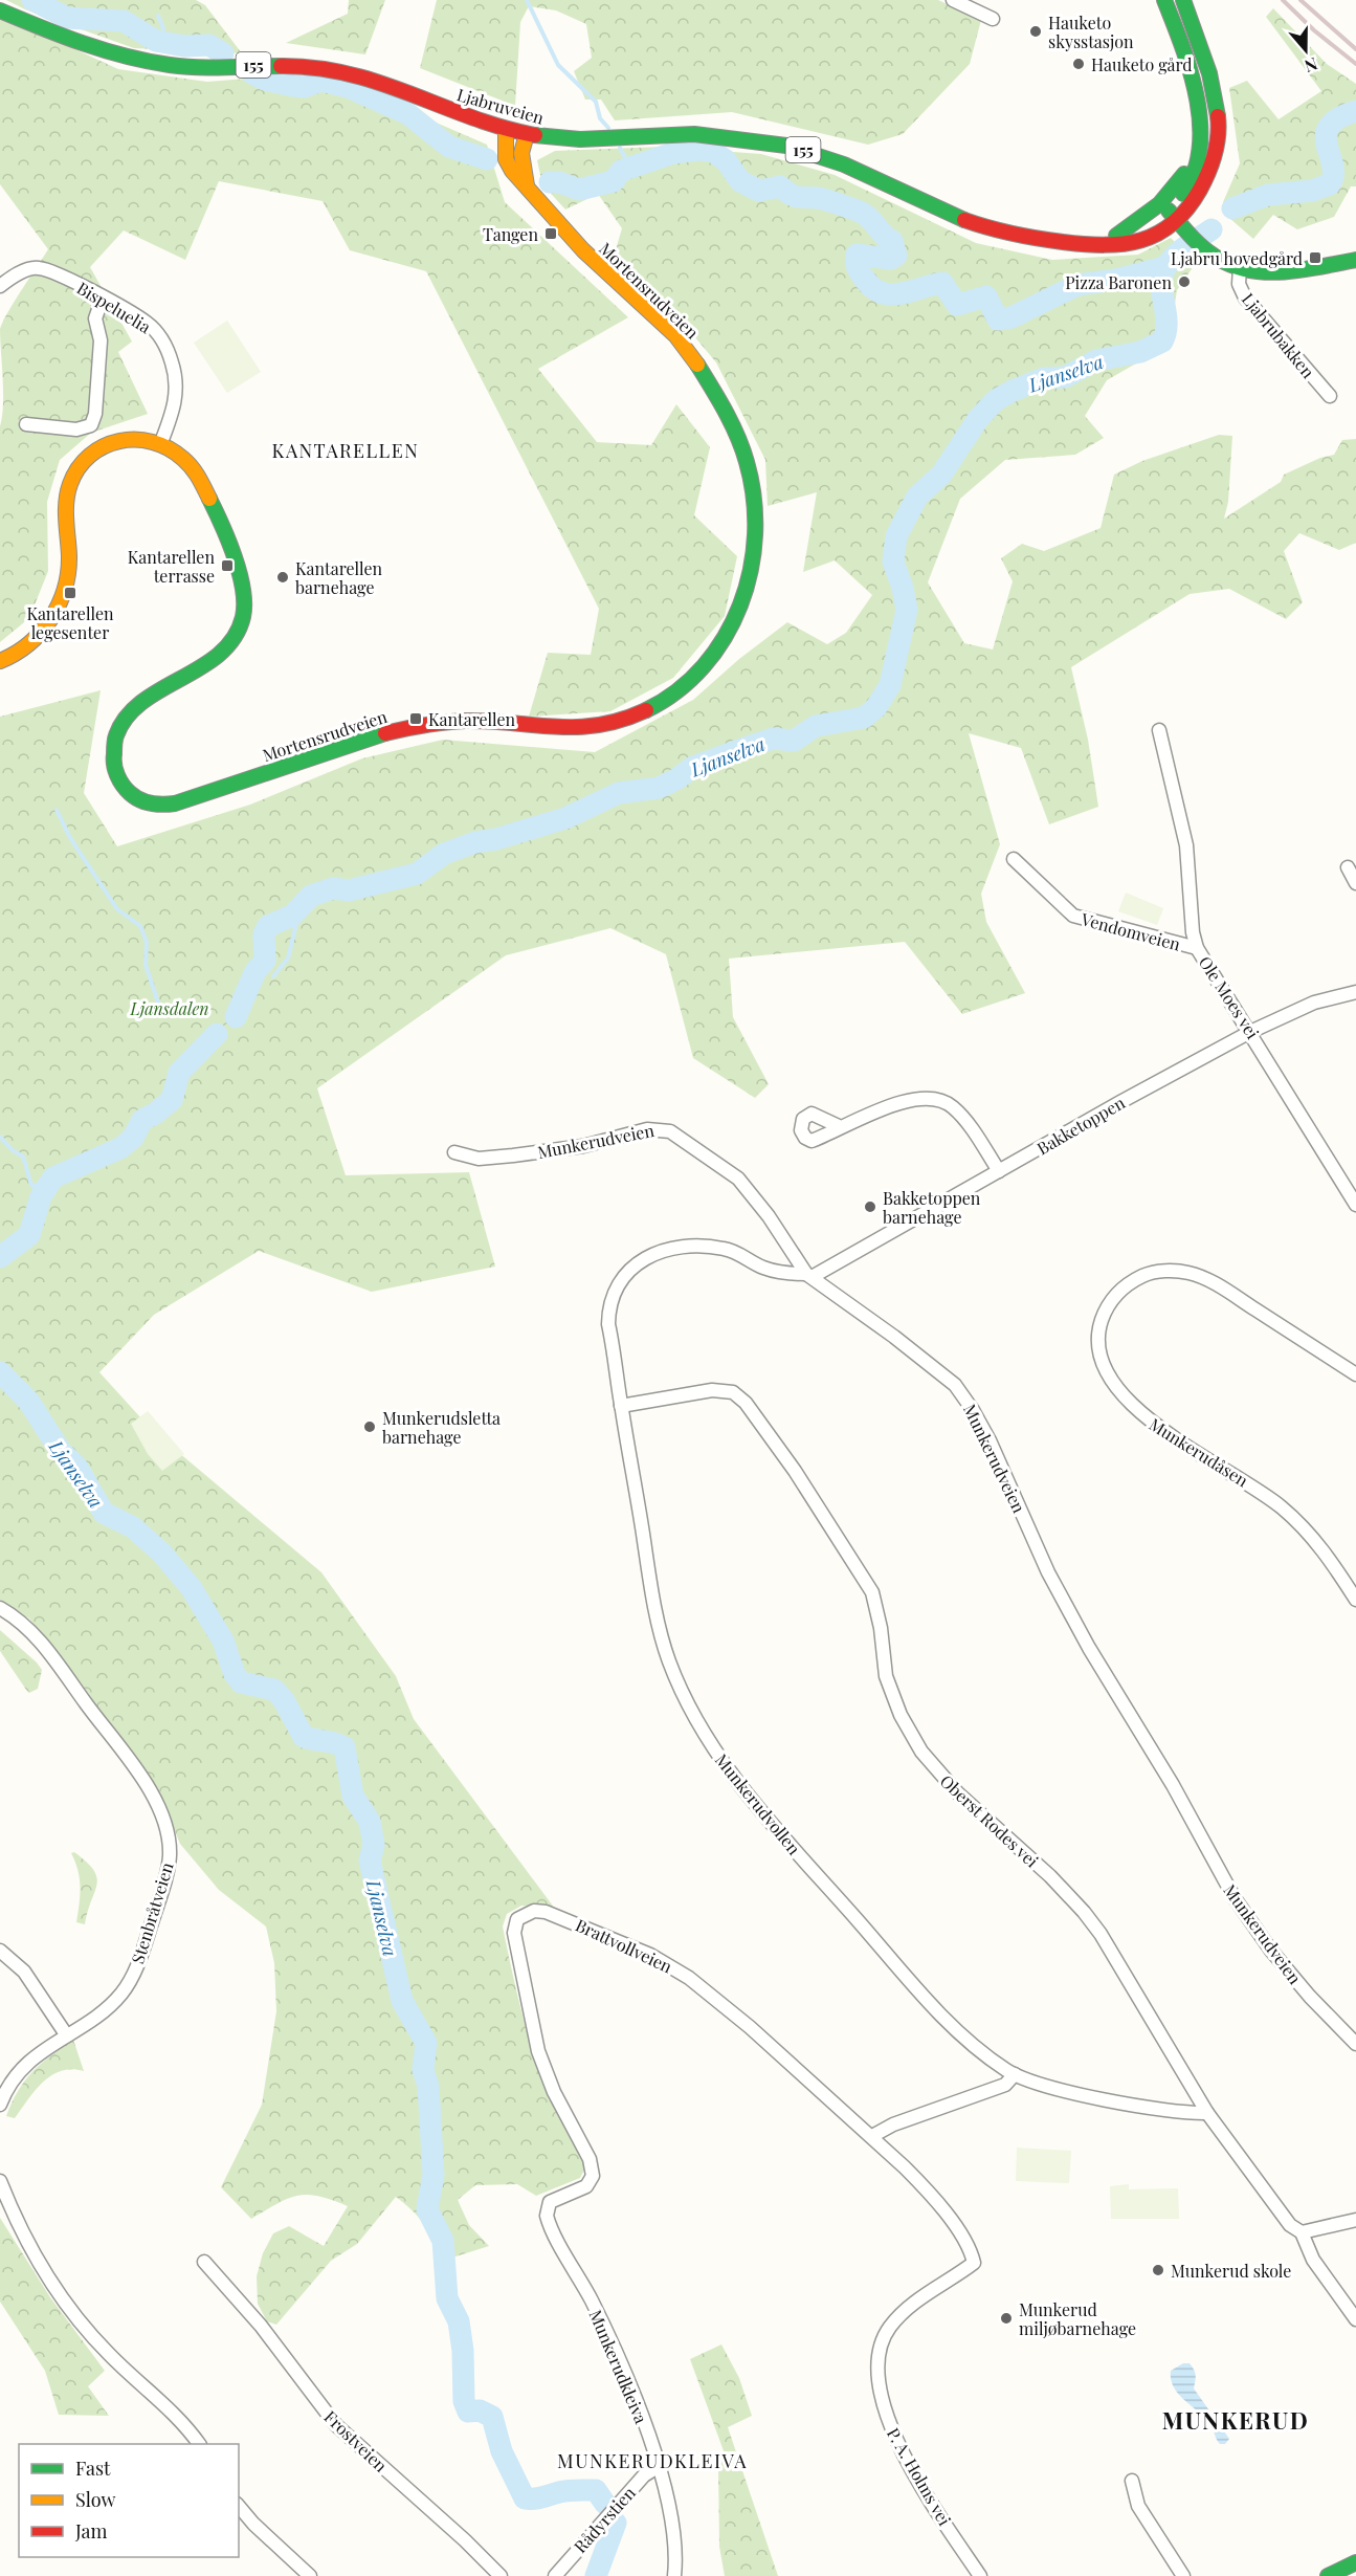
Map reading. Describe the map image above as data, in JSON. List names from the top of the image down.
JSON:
{
  "streets": {
    "main road": ["155", "Ljabruveien", "Mortensrudveien"],
    "street": [
      "Bispeluelia",
      "Ljabrubakken",
      "Vendomveien",
      "Ole Moes vei",
      "Bakketoppen",
      "Munkerudveien",
      "Munkerudåsen",
      "Munkerudvollen",
      "Oberst Rodes vei",
      "Stenbråtveien",
      "Brattvollveien",
      "Munkerudkleiva",
      "Frostveien",
      "P. A. Holms vei",
      "Rådyrstien"
    ]
  },
  "crossings": [
    ["155", "Ljabruveien"],
    ["Ljabruveien", "Mortensrudveien"],
    ["Mortensrudveien", "Bispeluelia"],
    ["Vendomveien", "Ole Moes vei"],
    ["Ole Moes vei", "Bakketoppen"],
    ["Bakketoppen", "Munkerudveien"],
    ["Bakketoppen", "Munkerudvollen"],
    ["Munkerudveien", "Munkerudvollen"],
    ["Munkerudvollen", "Oberst Rodes vei"],
    ["Brattvollveien", "Munkerudkleiva"],
    ["Brattvollveien", "P. A. Holms vei"],
    ["Munkerudkleiva", "Rådyrstien"]
  ],
  "districts": ["KANTARELLEN", "MUNKERUD", "MUNKERUDKLEIVA"],
  "water": ["Ljanselva"],
  "parks": ["Ljansdalen"],
  "places": {
    "other": [
      "Hauketo skysstasjon",
      "Hauketo gård",
      "Pizza Baronen",
      "Kantarellen barnehage",
      "Bakketoppen barnehage",
      "Munkerudsletta barnehage",
      "Munkerud skole",
      "Munkerud miljøbarnehage"
    ],
    "transit": [
      "Tangen",
      "Ljabru hovedgård",
      "Kantarellen terrasse",
      "Kantarellen legesenter",
      "Kantarellen"
    ]
  },
  "legend": ["Fast", "Slow", "Jam"],
  "north": "bottom"
}
